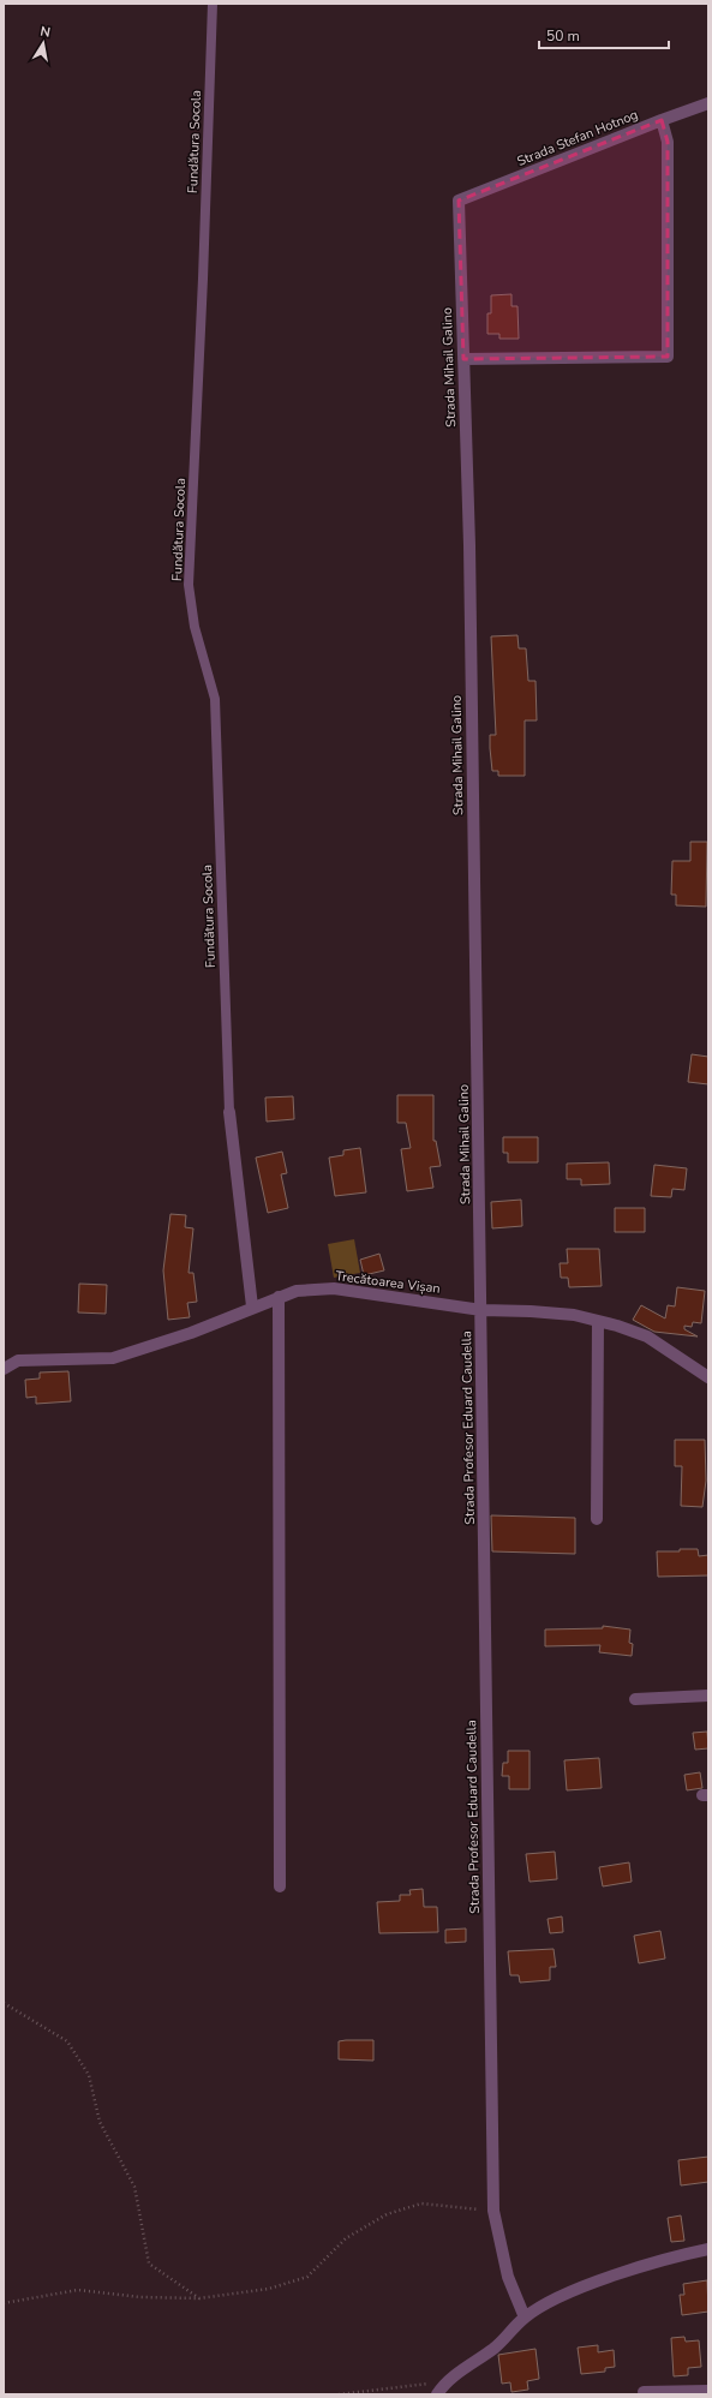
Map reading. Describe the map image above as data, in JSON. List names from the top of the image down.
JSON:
{
  "streets": {
    "street": [
      "Strada Stefan Hotnog",
      "Strada Mihail Galino",
      "Trecătoarea Vișan",
      "Strada Profesor Eduard Caudella"
    ],
    "lane": ["Fundătura Socola"]
  },
  "crossings": [
    ["Strada Stefan Hotnog", "Strada Mihail Galino"],
    ["Strada Mihail Galino", "Trecătoarea Vișan"],
    ["Strada Mihail Galino", "Strada Profesor Eduard Caudella"],
    ["Trecătoarea Vișan", "Strada Profesor Eduard Caudella"]
  ],
  "scale_bar": "50 m",
  "north": "top"
}
